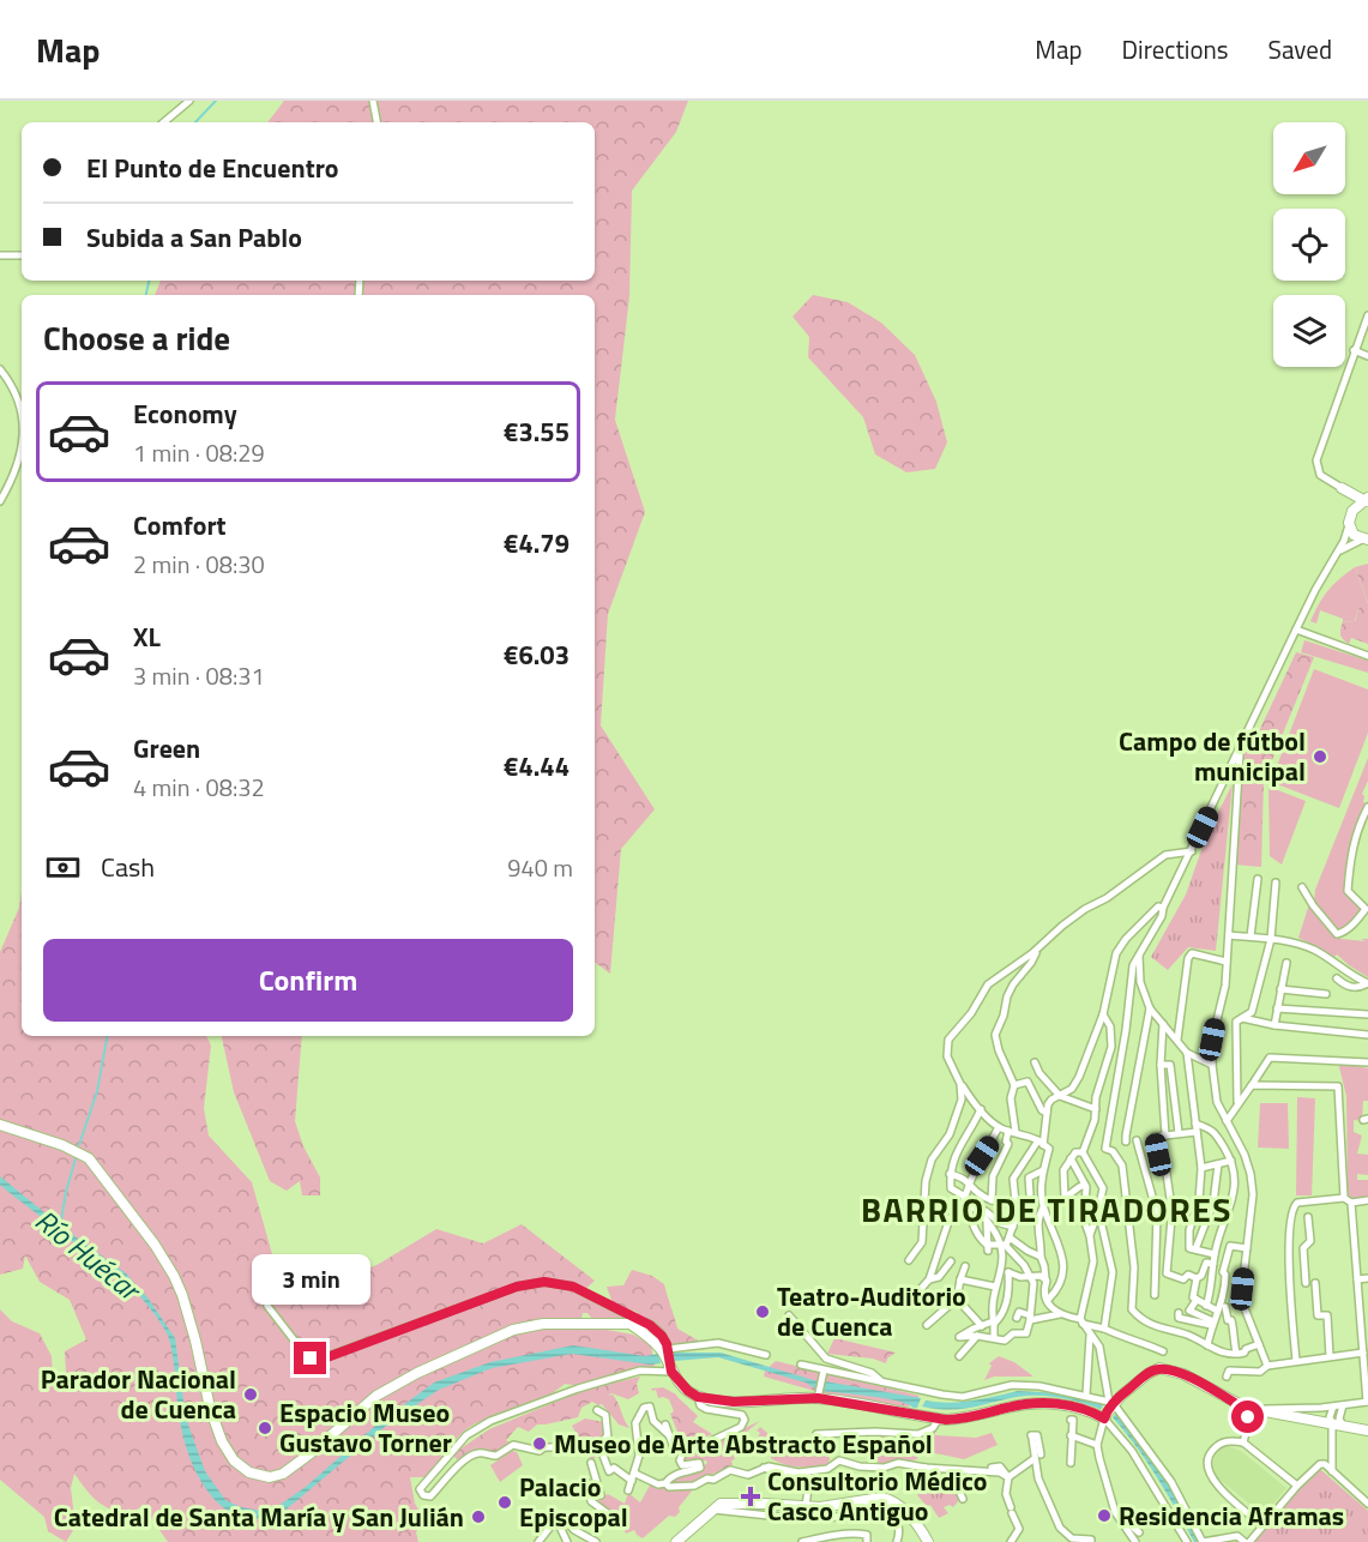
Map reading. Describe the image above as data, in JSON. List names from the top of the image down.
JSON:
{
  "districts": ["BARRIO DE TIRADORES"],
  "water": ["Río Huécar"],
  "places": {
    "other": [
      "Campo de fútbol municipal",
      "Teatro-Auditorio de Cuenca",
      "Parador Nacional de Cuenca",
      "Espacio Museo Gustavo Torner",
      "Museo de Arte Abstracto Español",
      "Palacio Episcopal",
      "Residencia Aframas",
      "Catedral de Santa María y San Julián"
    ],
    "health": ["Consultorio Médico Casco Antiguo"]
  },
  "north": "bottom left",
  "page": {
    "header": "Map",
    "nav": ["Map", "Directions", "Saved"],
    "banner": ["El Punto de Encuentro", "Subida a San Pablo"],
    "heading": "Choose a ride",
    "list": [
      {
        "name": "Economy",
        "note": "1 min · 08:29",
        "value": "€3.55"
      },
      {
        "name": "Comfort",
        "note": "2 min · 08:30",
        "value": "€4.79"
      },
      {
        "name": "XL",
        "note": "3 min · 08:31",
        "value": "€6.03"
      },
      {
        "name": "Green",
        "note": "4 min · 08:32",
        "value": "€4.44"
      }
    ],
    "pay": ["Cash", "940 m"],
    "buttons": "Confirm",
    "bubble": "3 min"
  }
}
